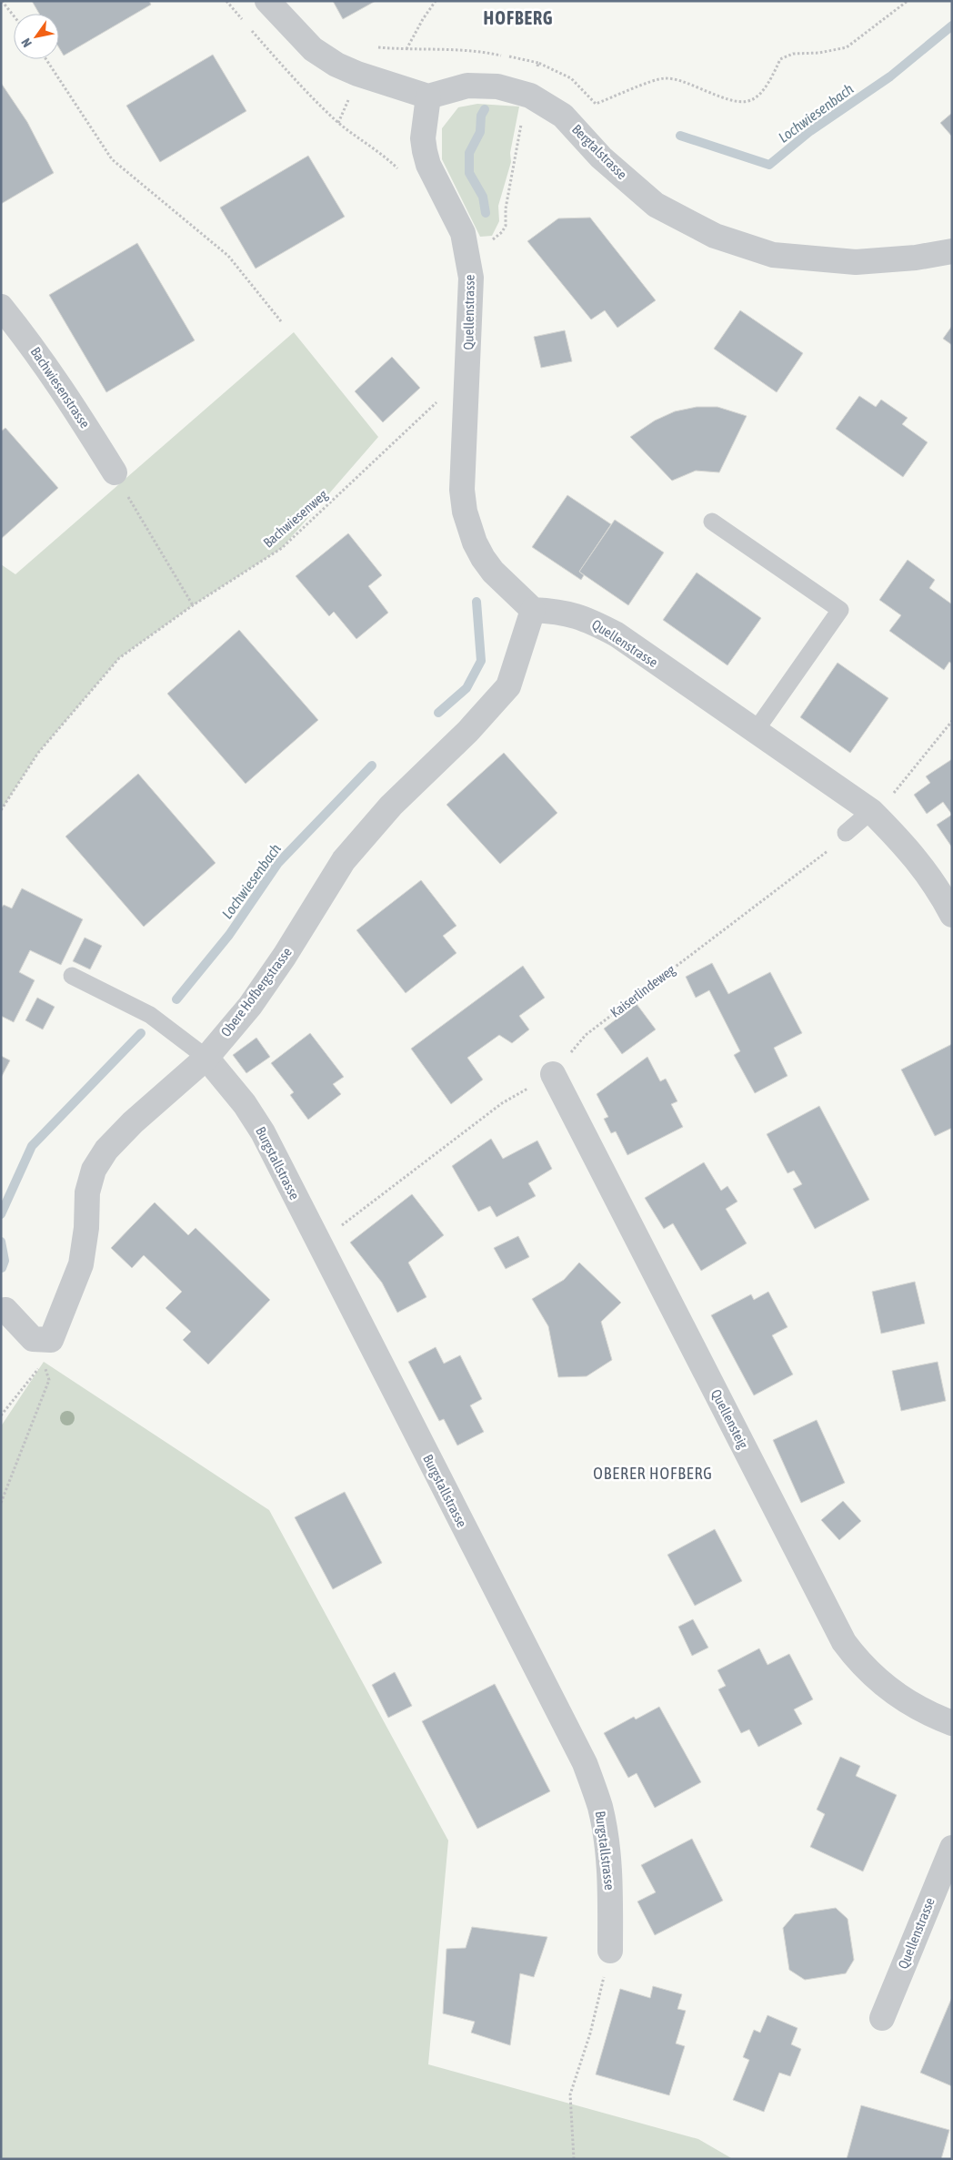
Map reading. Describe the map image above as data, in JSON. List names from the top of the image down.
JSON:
{
  "streets": {
    "street": [
      "Bergtalstrasse",
      "Quellenstrasse",
      "Bachwiesenstrasse",
      "Obere Hofbergstrasse",
      "Burgstallstrasse",
      "Quellensteig"
    ],
    "path": ["Bachwiesenweg", "Kaiserlindeweg"]
  },
  "crossings": [
    ["Bergtalstrasse", "Quellenstrasse"],
    ["Quellenstrasse", "Bachwiesenweg"],
    ["Quellenstrasse", "Obere Hofbergstrasse"],
    ["Kaiserlindeweg", "Burgstallstrasse"],
    ["Kaiserlindeweg", "Quellensteig"],
    ["Obere Hofbergstrasse", "Burgstallstrasse"]
  ],
  "districts": ["HOFBERG", "OBERER HOFBERG"],
  "water": ["Lochwiesenbach"],
  "north": "bottom left"
}
